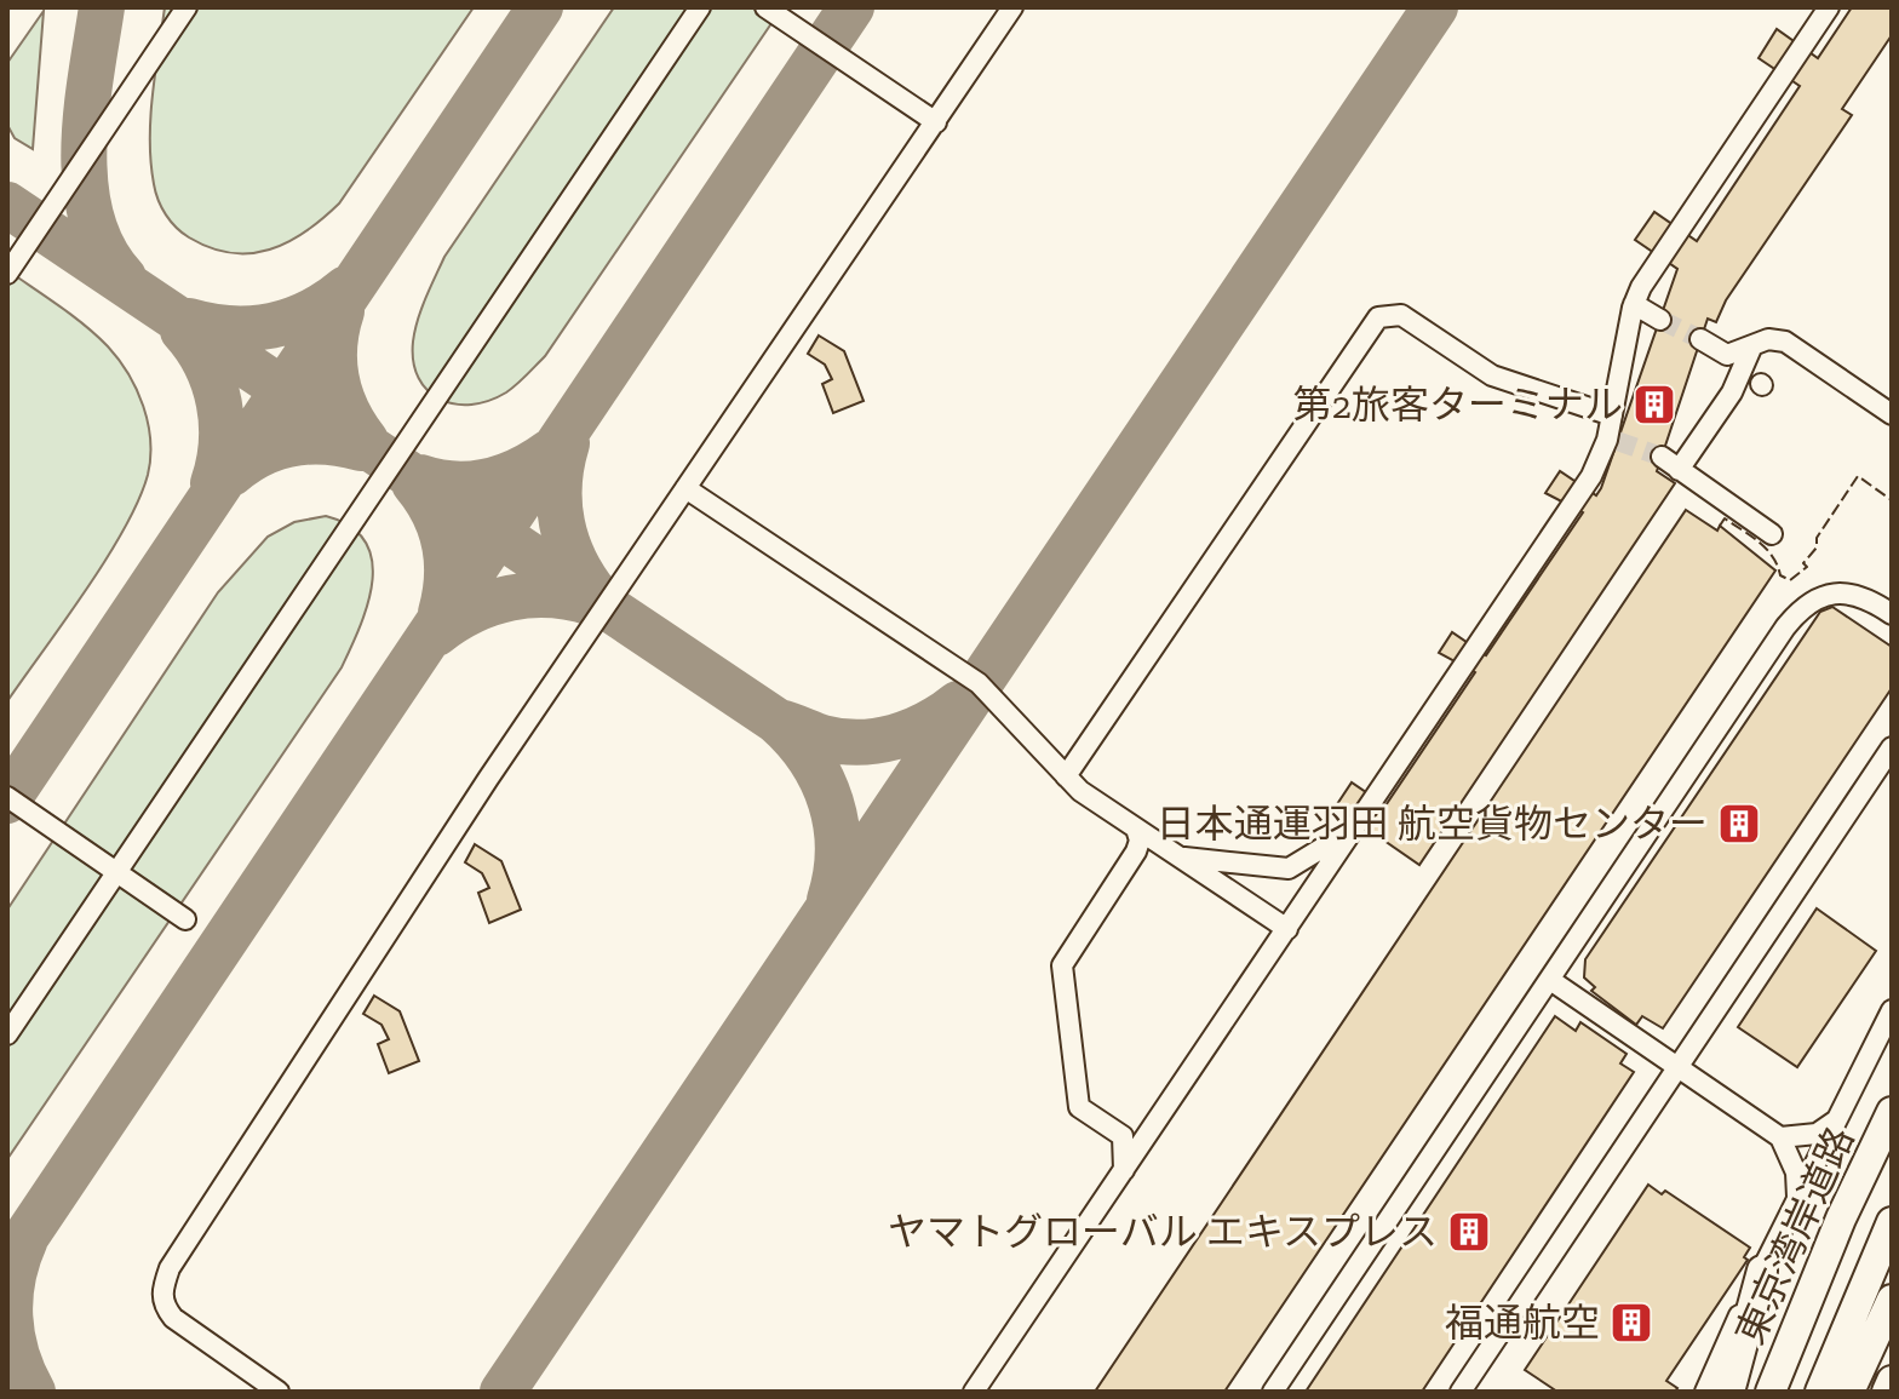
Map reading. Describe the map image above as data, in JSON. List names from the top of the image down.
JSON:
{
  "streets": {
    "highway": ["東京湾岸道路"]
  },
  "places": {
    "building": [
      "第2旅客ターミナル",
      "日本通運羽田 航空貨物センター",
      "ヤマトグローバル エキスプレス",
      "福通航空"
    ]
  }
}
